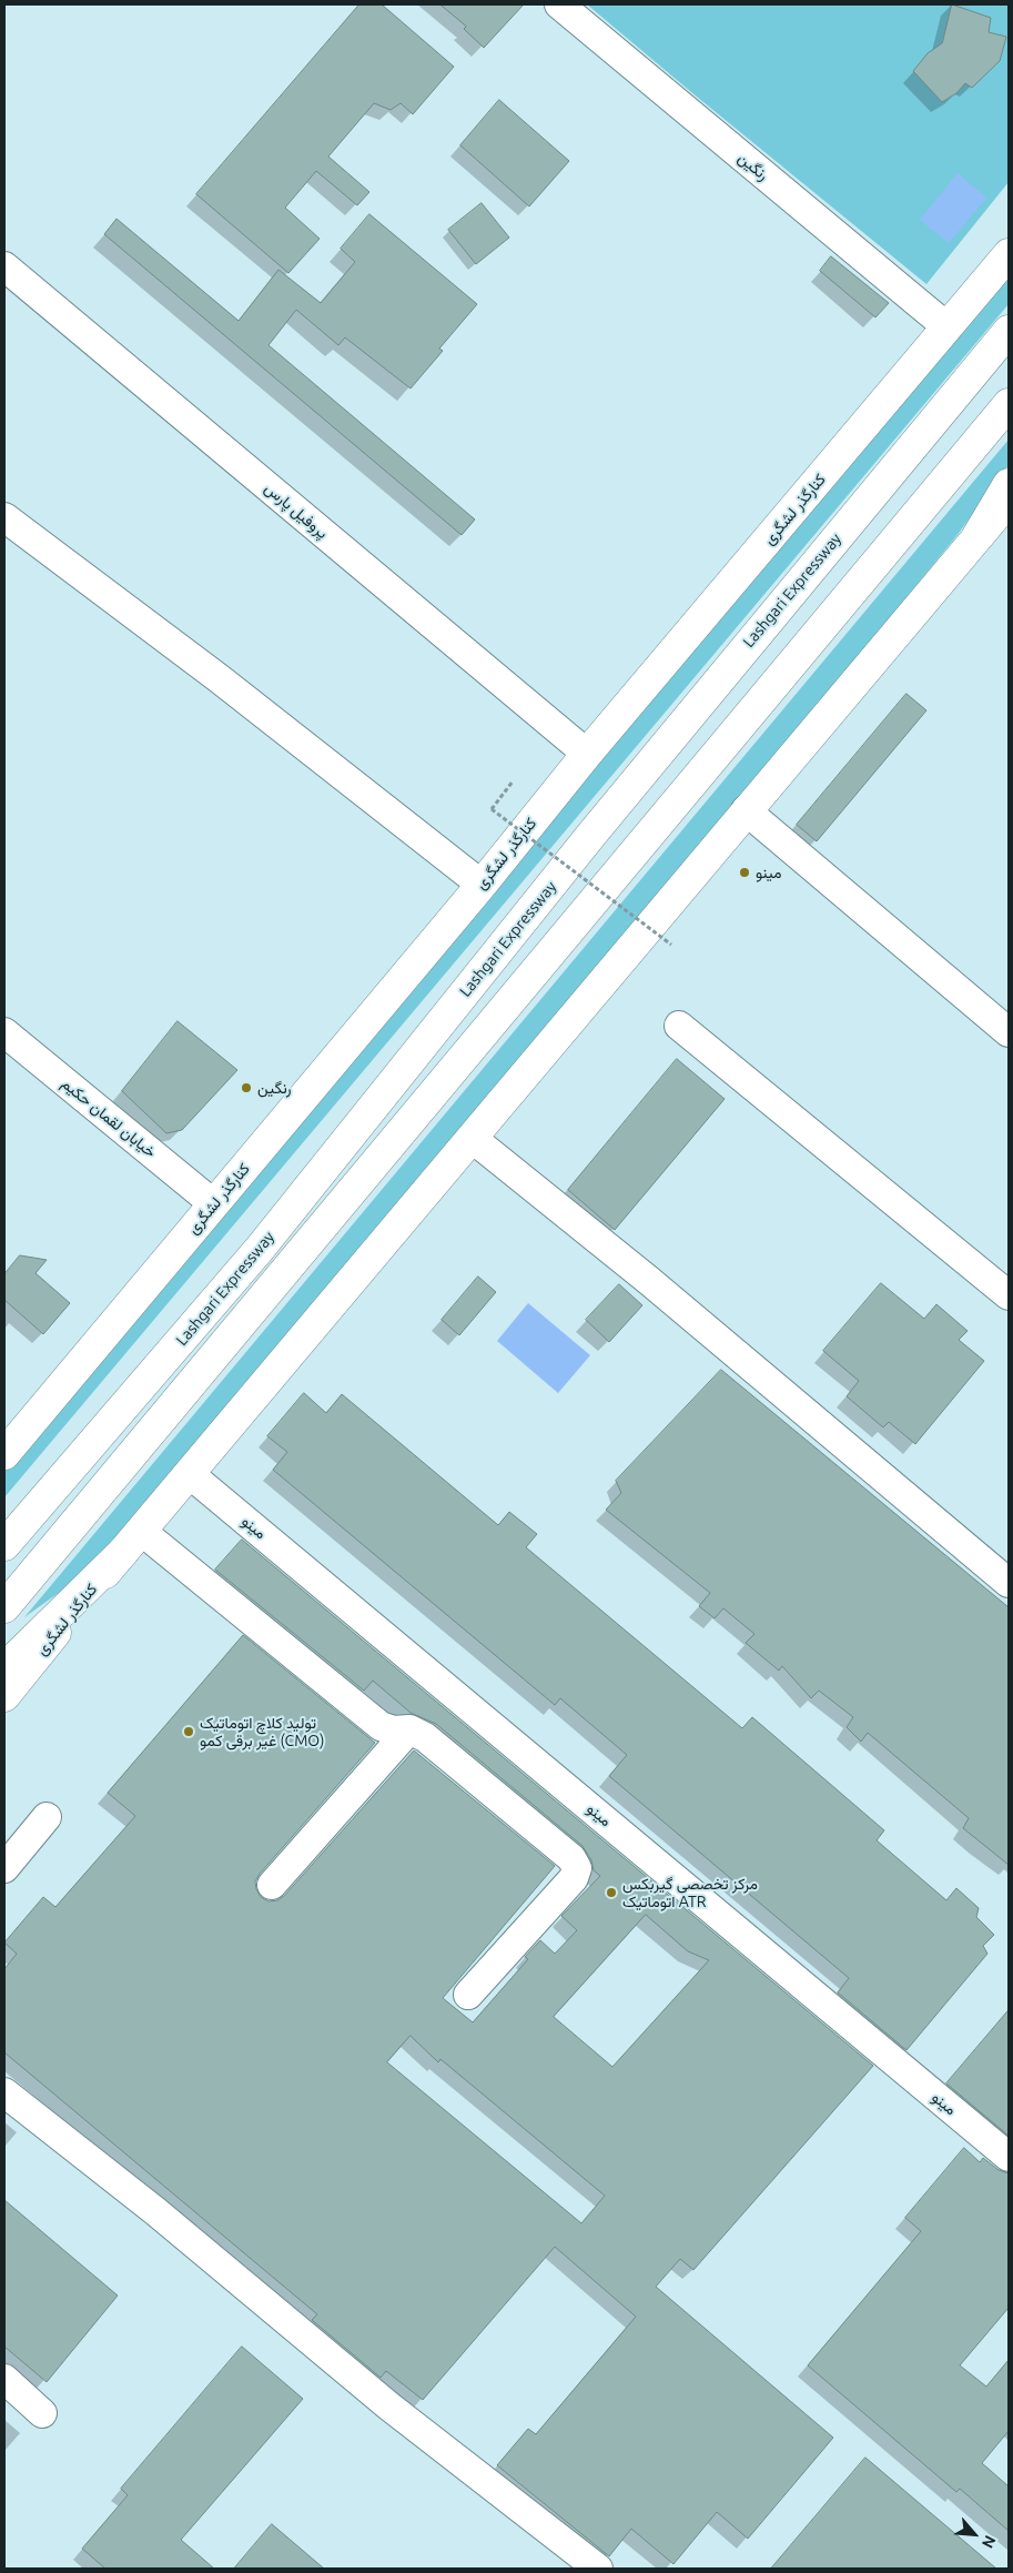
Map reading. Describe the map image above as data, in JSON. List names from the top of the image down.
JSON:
{
  "streets": {
    "main road": ["کنارگذر لشگری", "Lashgari Expressway"],
    "lane": [
      "رنگین",
      "پروفیل پارس",
      "خیابان لقمان حکیم",
      "مینو"
    ]
  },
  "crossings": [
    ["رنگین", "کنارگذر لشگری"],
    ["کنارگذر لشگری", "پروفیل پارس"],
    ["کنارگذر لشگری", "خیابان لقمان حکیم"],
    ["کنارگذر لشگری", "مینو"]
  ],
  "places": [
    "مینو",
    "رنگین",
    "تولید کلاچ اتوماتیک غیر برقی کمو (CMO)",
    "مرکز تخصصی گیربکس اتوماتیک ATR"
  ],
  "north": "bottom right"
}
